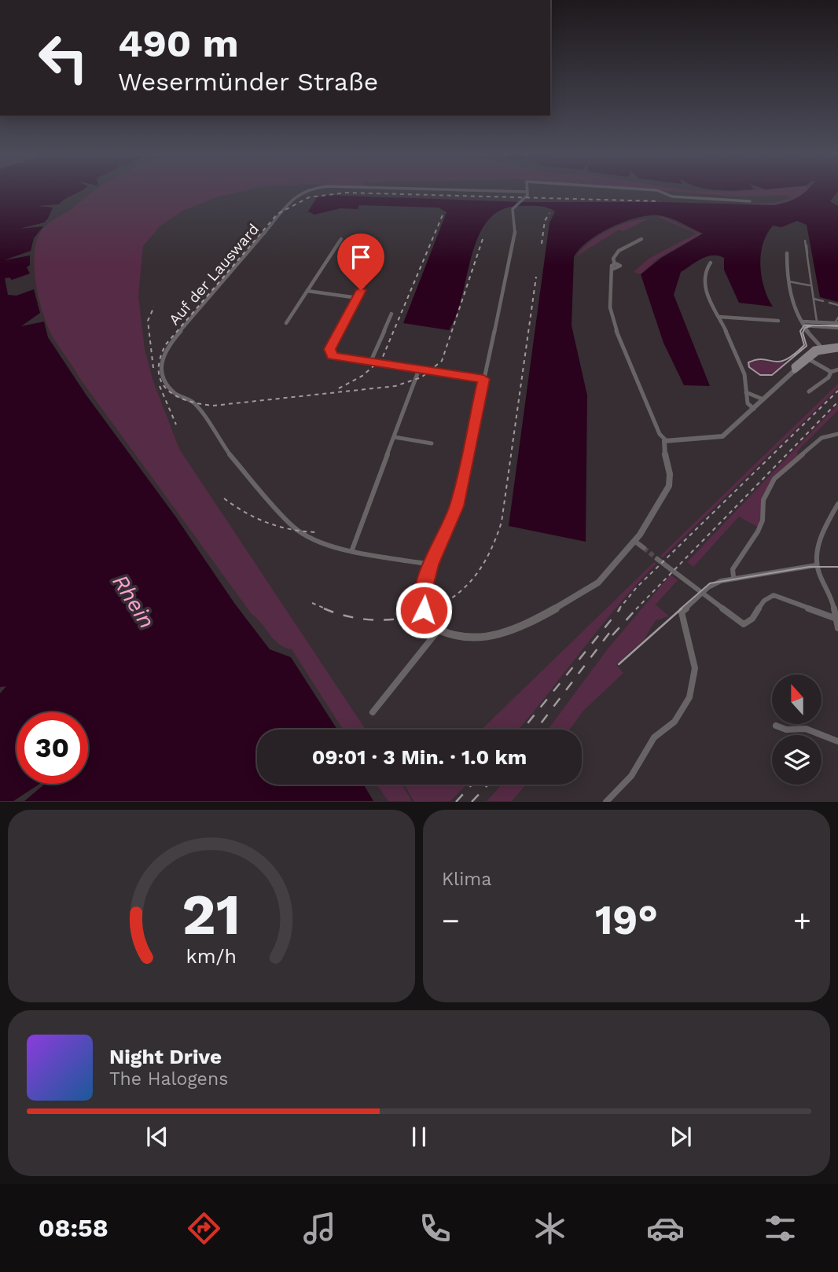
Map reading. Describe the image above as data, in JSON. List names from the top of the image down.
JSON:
{
  "streets": {
    "street": ["Auf der Lausward"]
  },
  "water": ["Rhein"],
  "north": "top",
  "page": {
    "turn": ["490 m", "Wesermünder Straße"],
    "limit": "30",
    "trip": "09:01 · 3 Min. · 1.0 km",
    "tile": "Klima",
    "heat": ["−", "19°", "+"],
    "song": ["Night Drive", "The Halogens"],
    "tabs": "08:58",
    "gauge": ["21", "km/h"]
  }
}
